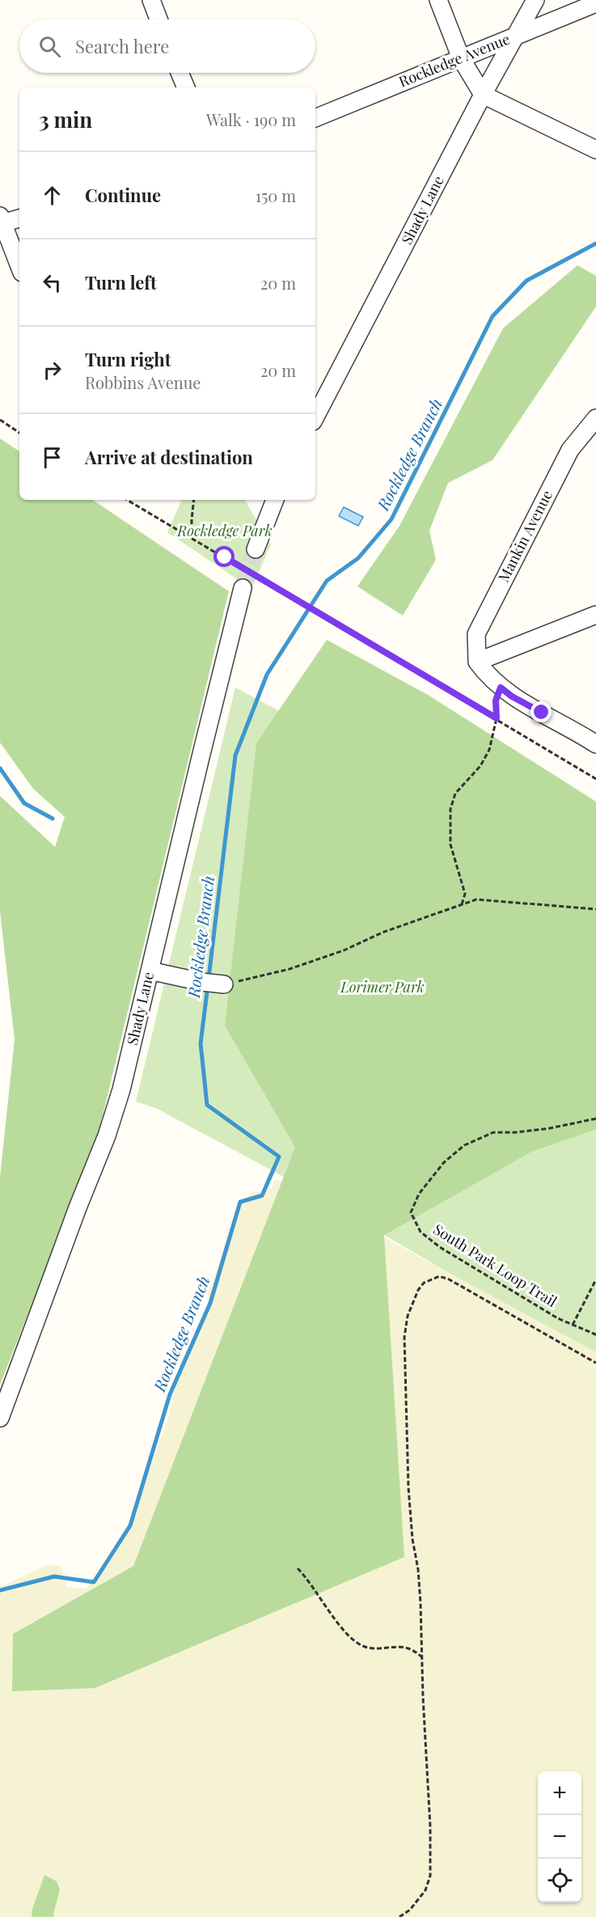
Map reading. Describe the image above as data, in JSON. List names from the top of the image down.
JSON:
{
  "streets": {
    "street": ["Rockledge Avenue", "Shady Lane", "Mankin Avenue"],
    "path": ["South Park Loop Trail"]
  },
  "crossings": [
    ["Rockledge Avenue", "Shady Lane"]
  ],
  "water": ["Rockledge Branch"],
  "parks": ["Rockledge Park", "Lorimer Park"],
  "page": {
    "search": "Search here",
    "heading": ["3 min", "Walk · 190 m"],
    "list": [
      ["Continue", "150 m"],
      ["Turn left", "20 m"],
      ["Turn right", "Robbins Avenue", "20 m"],
      "Arrive at destination"
    ],
    "map_buttons": ["+", "−"]
  }
}
